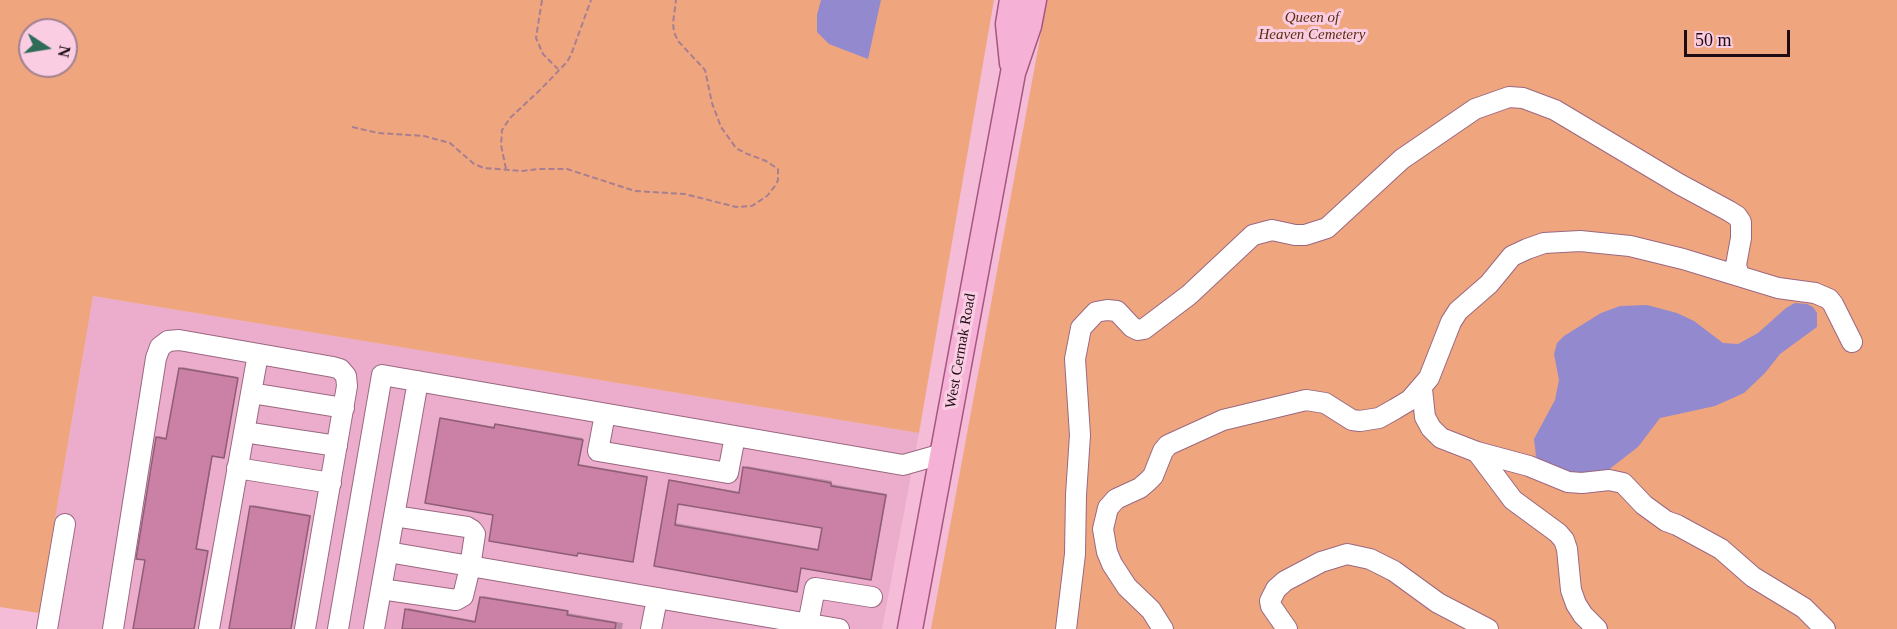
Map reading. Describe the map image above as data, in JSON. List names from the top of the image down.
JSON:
{
  "streets": {
    "main road": ["West Cermak Road"]
  },
  "parks": ["Queen of Heaven Cemetery"],
  "scale_bar": "50 m",
  "north": "right"
}
